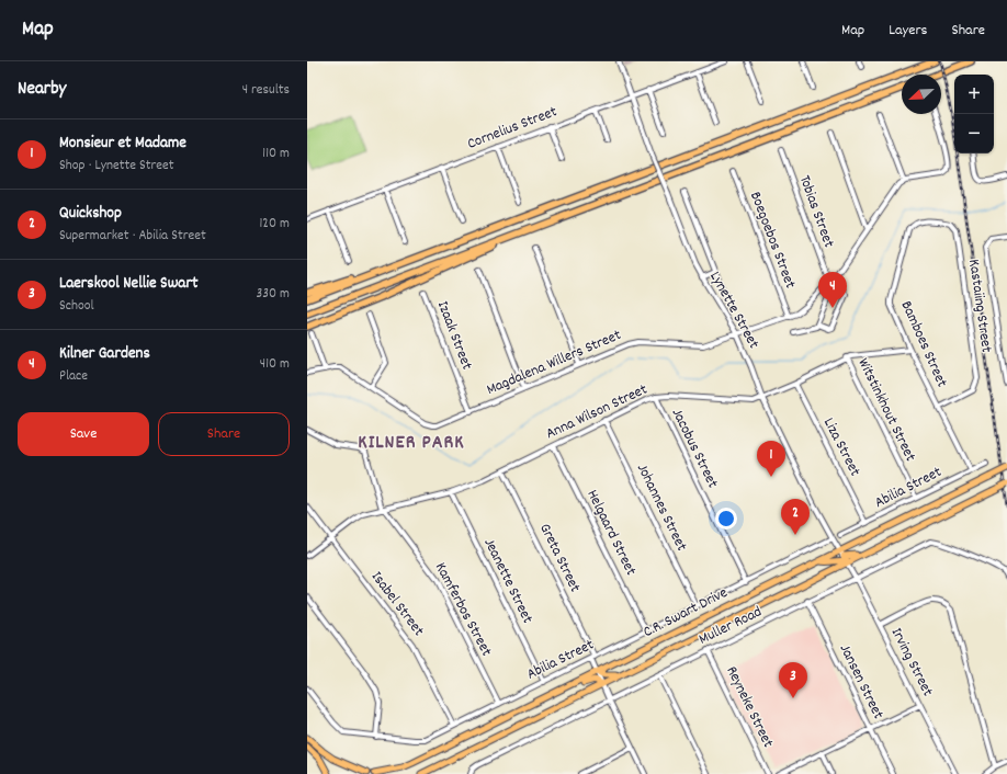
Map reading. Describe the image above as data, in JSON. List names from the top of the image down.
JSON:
{
  "streets": {
    "main road": ["C.R. Swart Drive"],
    "street": [
      "Cornelius Street",
      "Tobias Street",
      "Boegoebos Street",
      "Kastaiing Street",
      "Lynette Street",
      "Izaak Street",
      "Bamboes Street",
      "Magdalena Willers Street",
      "Witstinkhout Street",
      "Anna Wilson Street",
      "Liza Street",
      "Jacobus Street",
      "Abilia Street",
      "Johannes Street",
      "Helgaard Street",
      "Greta Street",
      "Jeanette Street",
      "Isabel Street",
      "Kamferbos Street",
      "Muller Road",
      "Irving Street",
      "Jansen Street",
      "Reyneke Street"
    ]
  },
  "crossings": [
    ["Cornelius Street", "Lynette Street"],
    ["Tobias Street", "Magdalena Willers Street"],
    ["Boegoebos Street", "Magdalena Willers Street"],
    ["Kastaiing Street", "Bamboes Street"],
    ["Lynette Street", "Magdalena Willers Street"],
    ["Lynette Street", "Anna Wilson Street"],
    ["Lynette Street", "Abilia Street"],
    ["Lynette Street", "C.R. Swart Drive"],
    ["Lynette Street", "Irving Street"],
    ["Izaak Street", "Magdalena Willers Street"],
    ["Bamboes Street", "Anna Wilson Street"],
    ["Bamboes Street", "Abilia Street"],
    ["Witstinkhout Street", "Anna Wilson Street"],
    ["Witstinkhout Street", "Abilia Street"],
    ["Anna Wilson Street", "Liza Street"],
    ["Anna Wilson Street", "Jacobus Street"],
    ["Anna Wilson Street", "Johannes Street"],
    ["Anna Wilson Street", "Helgaard Street"],
    ["Anna Wilson Street", "Greta Street"],
    ["Anna Wilson Street", "Jeanette Street"],
    ["Anna Wilson Street", "Isabel Street"],
    ["Anna Wilson Street", "Kamferbos Street"],
    ["Liza Street", "Abilia Street"],
    ["Jacobus Street", "Abilia Street"],
    ["Abilia Street", "Johannes Street"],
    ["Abilia Street", "Helgaard Street"],
    ["Abilia Street", "Greta Street"],
    ["Abilia Street", "Jeanette Street"],
    ["Abilia Street", "Isabel Street"],
    ["Abilia Street", "Kamferbos Street"],
    ["Greta Street", "C.R. Swart Drive"],
    ["Greta Street", "Muller Road"],
    ["C.R. Swart Drive", "Irving Street"],
    ["Muller Road", "Irving Street"],
    ["Muller Road", "Jansen Street"],
    ["Muller Road", "Reyneke Street"]
  ],
  "districts": ["KILNER PARK"],
  "north": "bottom left",
  "page": {
    "header": "Map",
    "nav": ["Map", "Layers", "Share"],
    "heading": ["Nearby", "4 results"],
    "map_buttons": ["+", "−"],
    "list": [
      {
        "mark": "1",
        "name": "Monsieur et Madame",
        "note": "Shop · Lynette Street",
        "value": "110 m"
      },
      {
        "mark": "2",
        "name": "Quickshop",
        "note": "Supermarket · Abilia Street",
        "value": "120 m"
      },
      {
        "mark": "3",
        "name": "Laerskool Nellie Swart",
        "note": "School",
        "value": "330 m"
      },
      {
        "mark": "4",
        "name": "Kilner Gardens",
        "note": "Place",
        "value": "410 m"
      }
    ],
    "pins": [
      "4",
      "1",
      "2",
      "3"
    ],
    "buttons": ["Save", "Share"]
  }
}
